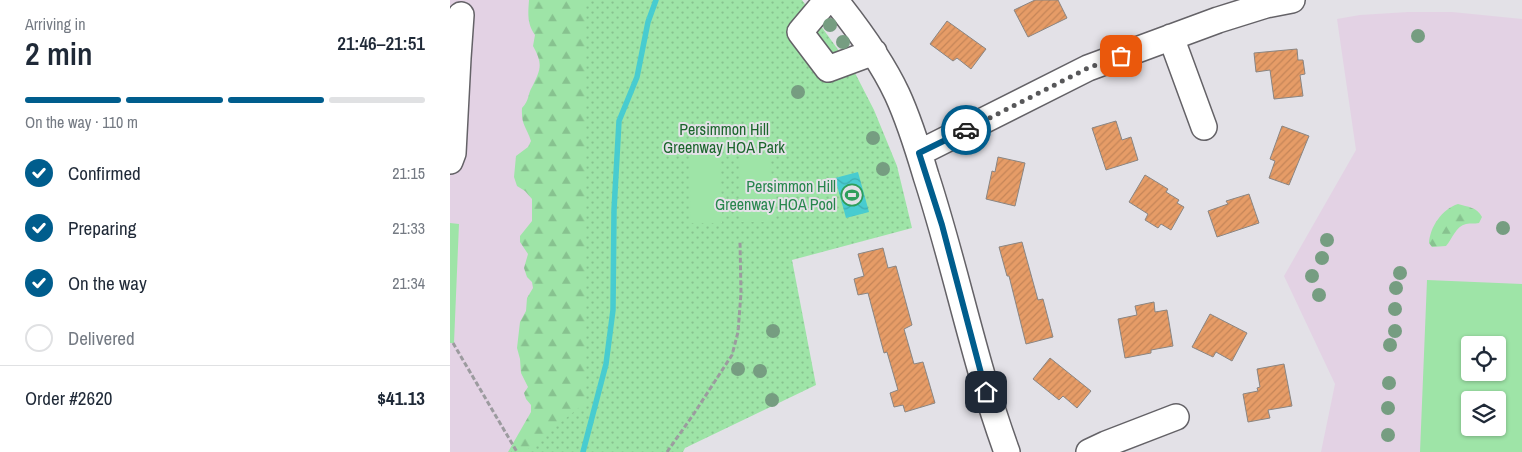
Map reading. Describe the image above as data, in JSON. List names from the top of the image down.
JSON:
{
  "parks": ["Persimmon Hill Greenway HOA Park"],
  "places": {
    "sports": ["Persimmon Hill Greenway HOA Pool"]
  },
  "page": {
    "heading": ["2 min", "Arriving in", "21:46–21:51"],
    "panel": ["Order #2620", "$41.13"],
    "bar": "On the way · 110 m",
    "list": [
      ["Confirmed", "21:15"],
      ["Preparing", "21:33"],
      ["On the way", "21:34"],
      "Delivered"
    ]
  }
}
